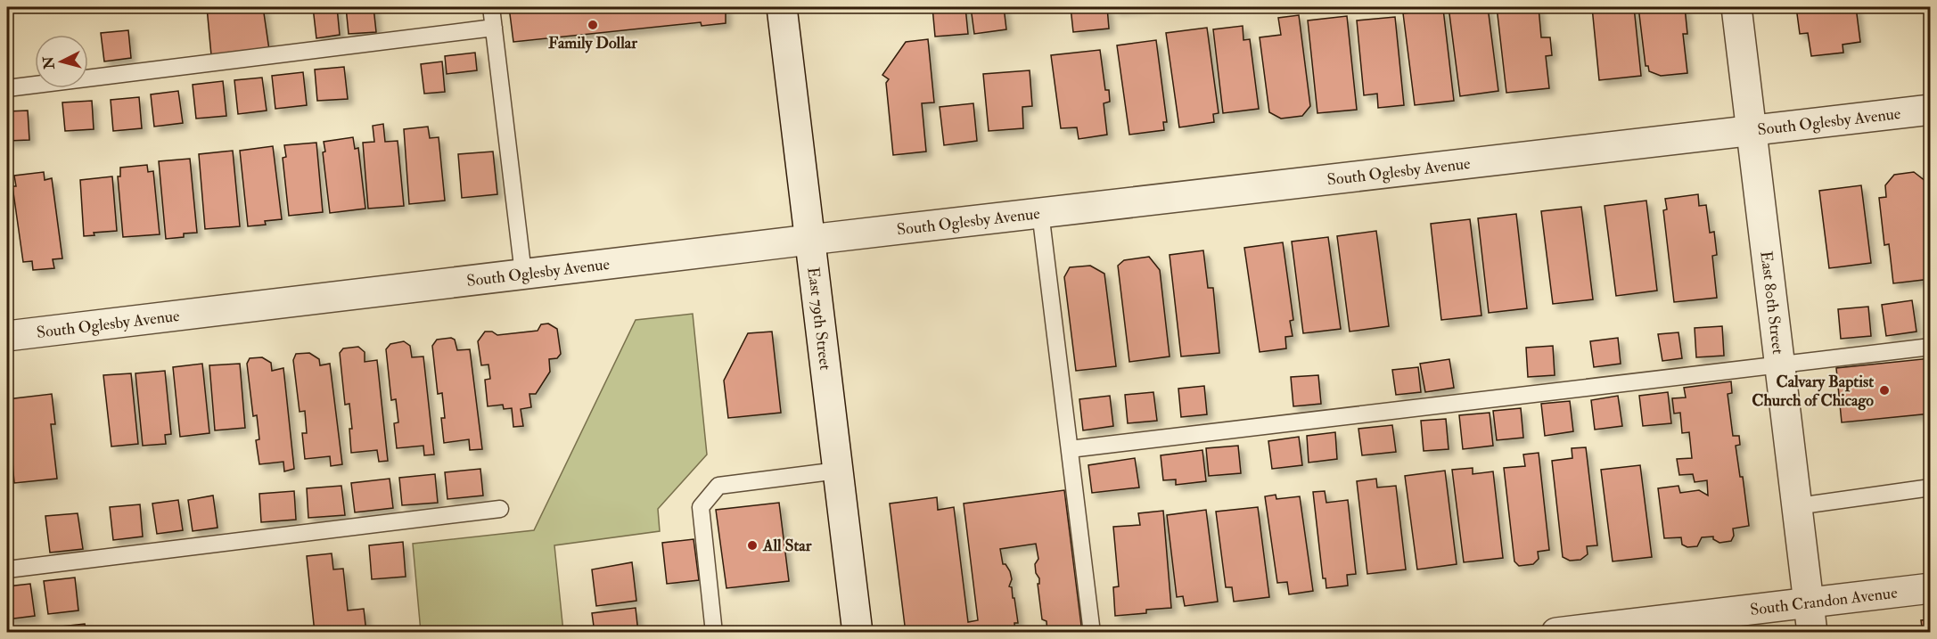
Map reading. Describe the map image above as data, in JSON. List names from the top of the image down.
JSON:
{
  "streets": {
    "street": [
      "South Oglesby Avenue",
      "East 80th Street",
      "East 79th Street",
      "South Crandon Avenue"
    ]
  },
  "crossings": [
    ["South Oglesby Avenue", "East 80th Street"],
    ["South Oglesby Avenue", "East 79th Street"],
    ["East 80th Street", "South Crandon Avenue"]
  ],
  "places": ["Family Dollar", "Calvary Baptist Church of Chicago", "All Star"],
  "north": "left"
}
